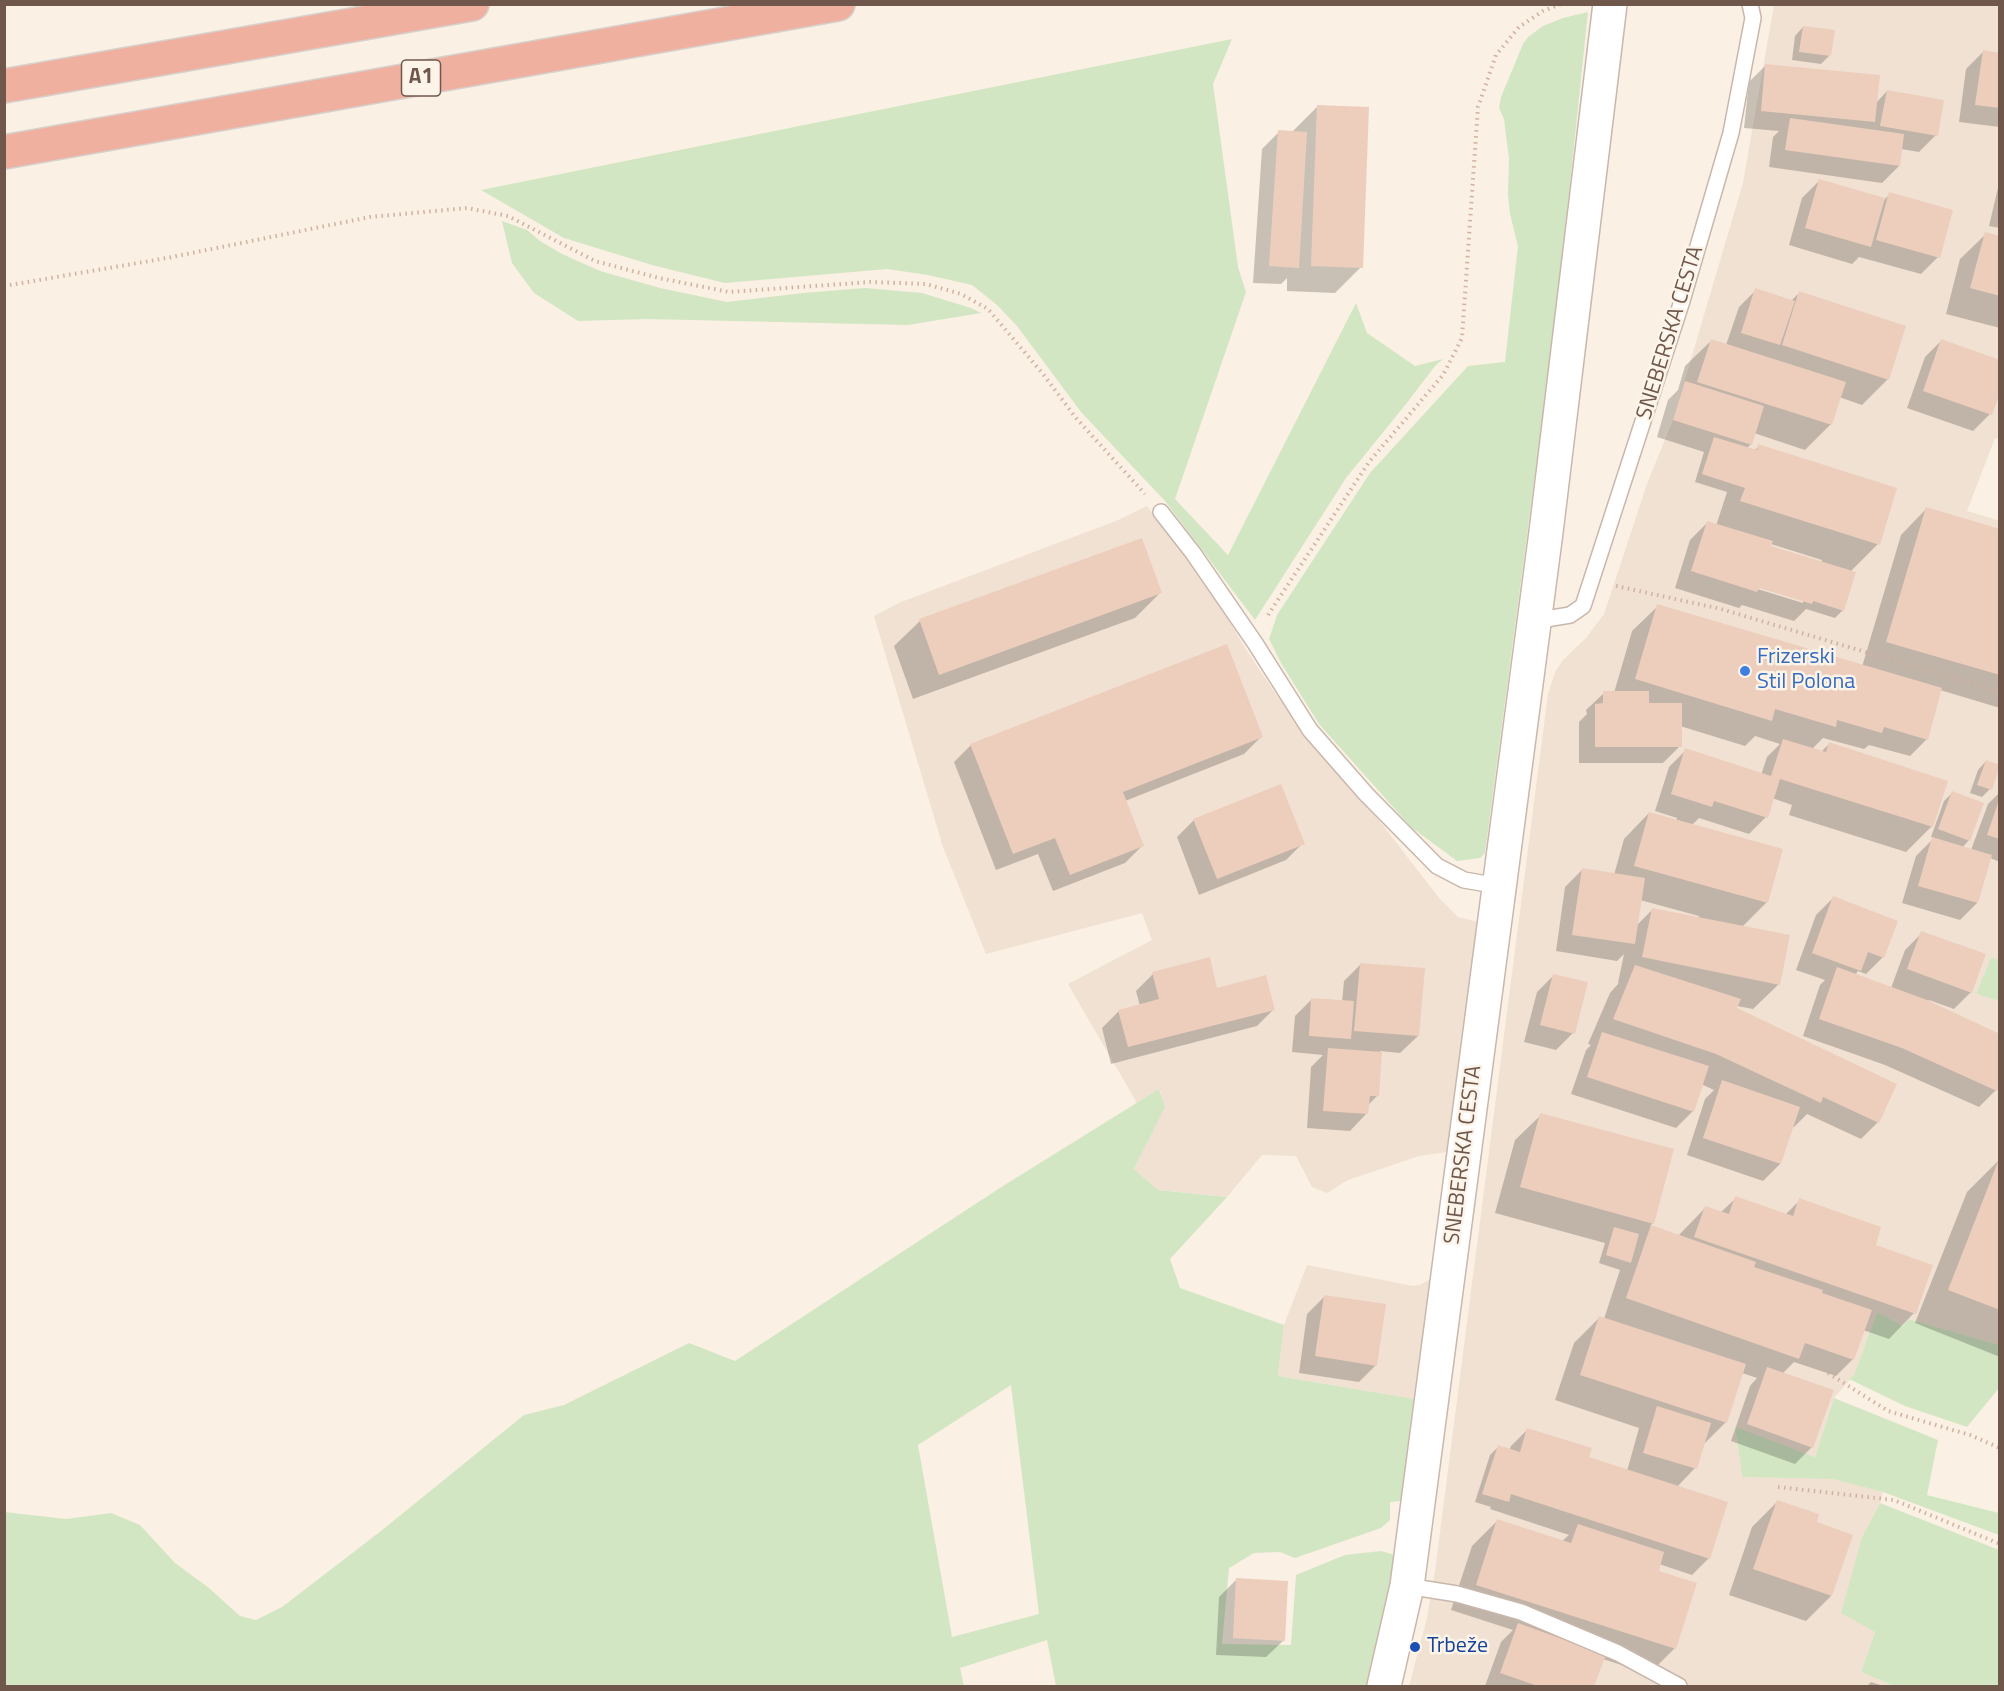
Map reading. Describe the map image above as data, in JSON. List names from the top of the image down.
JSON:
{
  "streets": {
    "highway": ["A1"],
    "street": ["SNEBERSKA CESTA"]
  },
  "places": ["Frizerski Stil Polona", "Trbeže"]
}
